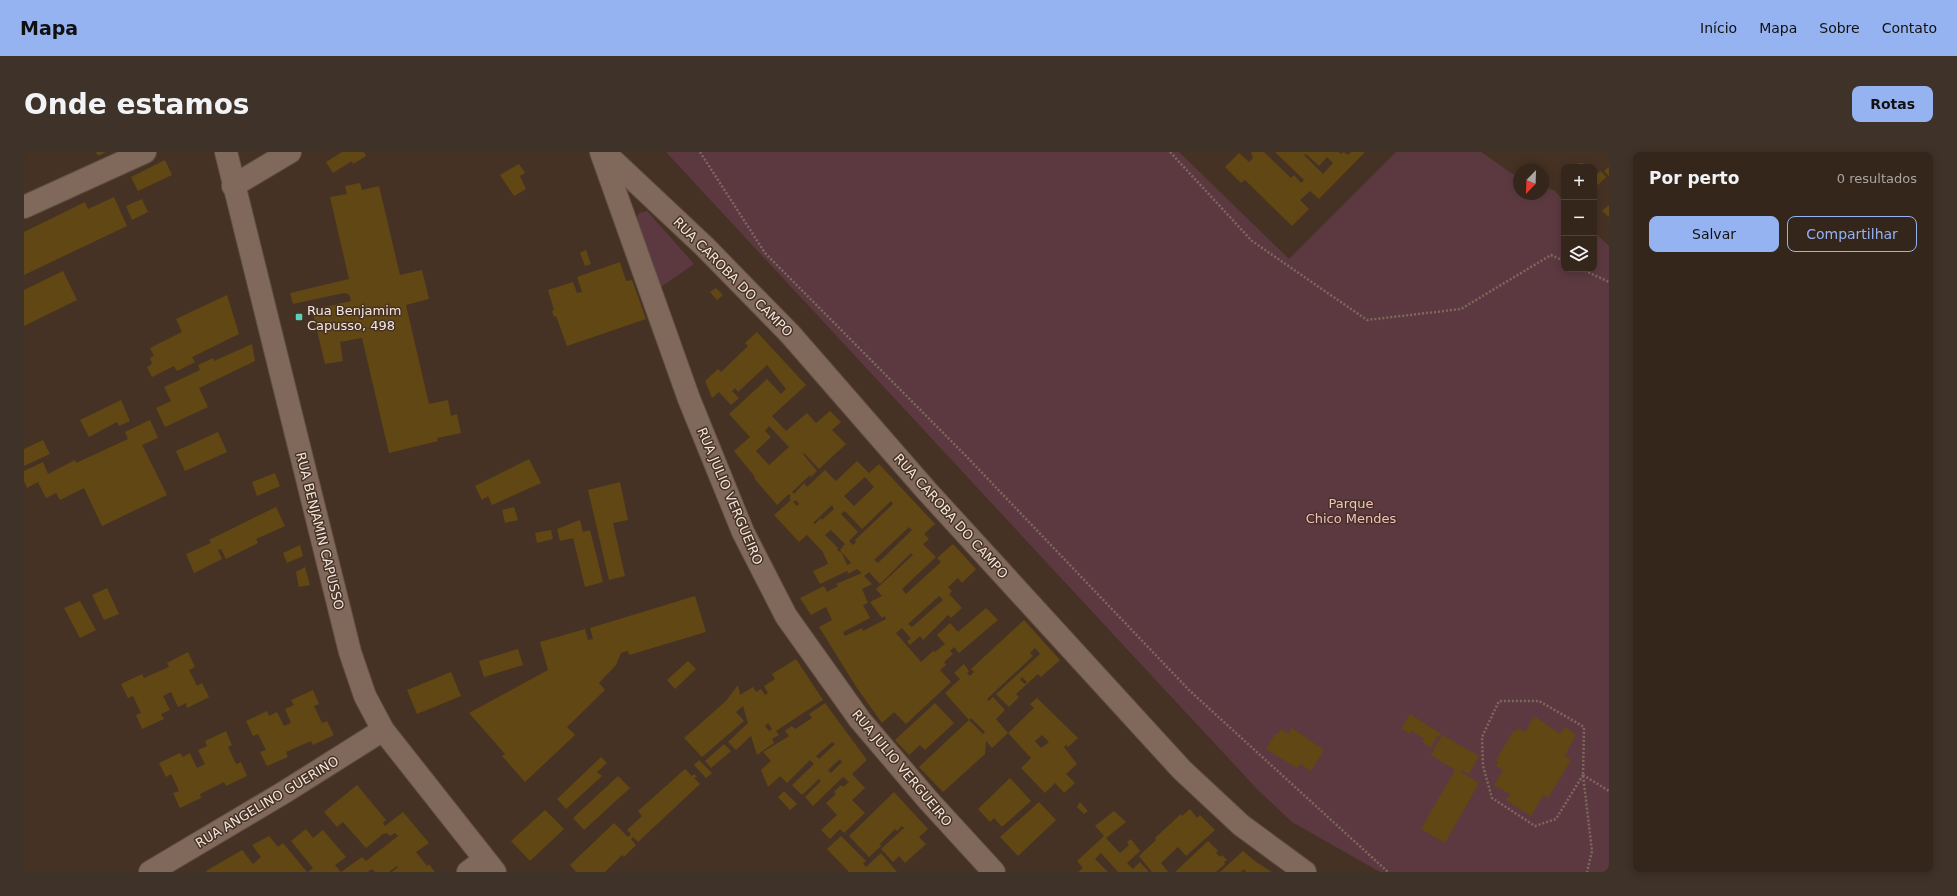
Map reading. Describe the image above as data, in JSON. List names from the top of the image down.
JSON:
{
  "streets": {
    "street": [
      "RUA CAROBA DO CAMPO",
      "RUA JULIO VERGUEIRO",
      "RUA BENJAMIN CAPUSSO",
      "RUA ANGELINO GUERINO"
    ]
  },
  "crossings": [
    ["RUA CAROBA DO CAMPO", "RUA JULIO VERGUEIRO"],
    ["RUA BENJAMIN CAPUSSO", "RUA ANGELINO GUERINO"]
  ],
  "parks": ["Parque Chico Mendes"],
  "places": {
    "transit": ["Rua Benjamim Capusso, 498"]
  },
  "north": "bottom left",
  "page": {
    "header": "Mapa",
    "nav": [
      "Início",
      "Mapa",
      "Sobre",
      "Contato"
    ],
    "buttons": [
      "Rotas",
      ["Salvar", "Compartilhar"]
    ],
    "title": "Onde estamos",
    "heading": ["Por perto", "0 resultados"],
    "map_buttons": ["+", "−"]
  }
}
